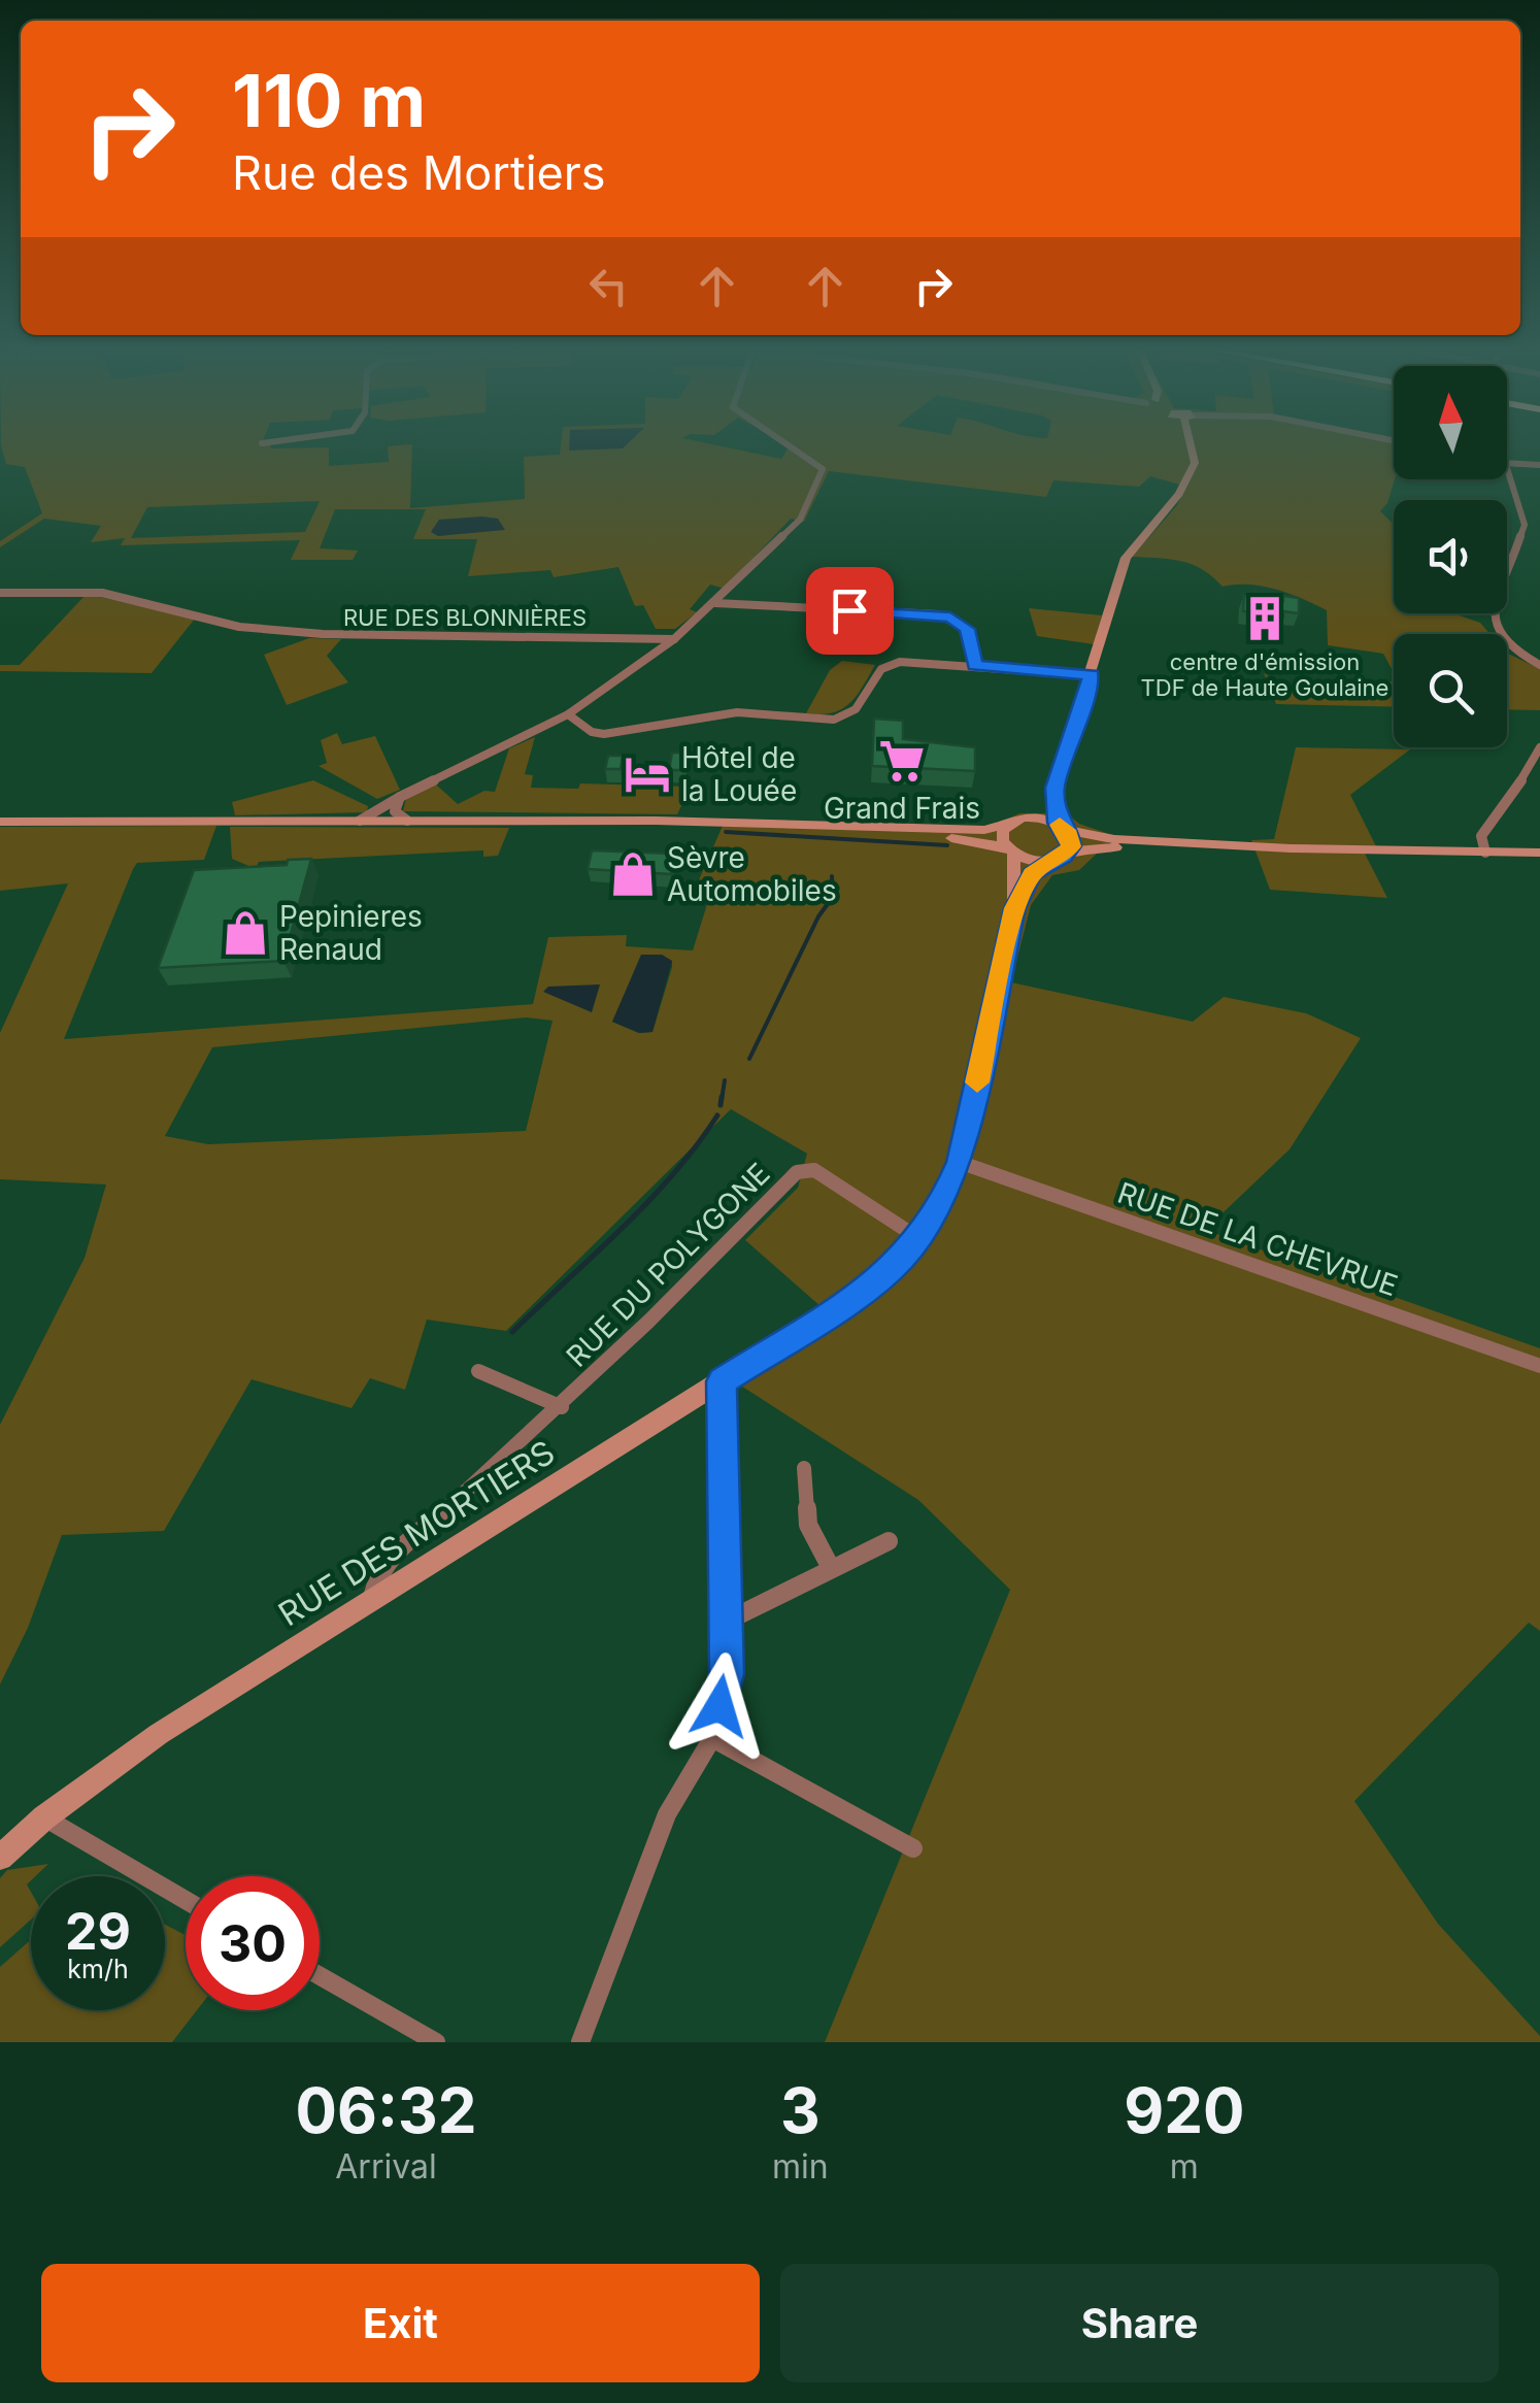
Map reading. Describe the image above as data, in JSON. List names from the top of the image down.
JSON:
{
  "streets": {
    "street": [
      "RUE DES BLONNIÈRES",
      "RUE DE LA CHEVRUE",
      "RUE DU POLYGONE",
      "RUE DES MORTIERS"
    ]
  },
  "crossings": [
    ["RUE DE LA CHEVRUE", "RUE DES MORTIERS"],
    ["RUE DU POLYGONE", "RUE DES MORTIERS"]
  ],
  "places": {
    "building": ["centre d'émission TDF de Haute Goulaine"],
    "supermarket": ["Grand Frais"],
    "hotel": ["Hôtel de la Louée"],
    "shop": ["Sèvre Automobiles", "Pepinieres Renaud"]
  },
  "north": "top",
  "page": {
    "turn": ["110 m", "Rue des Mortiers"],
    "speed": "29 km/h",
    "limit": "30",
    "eta": [
      "06:32",
      "Arrival",
      "3",
      "min",
      "920",
      "m"
    ],
    "buttons": ["Exit", "Share"]
  }
}
